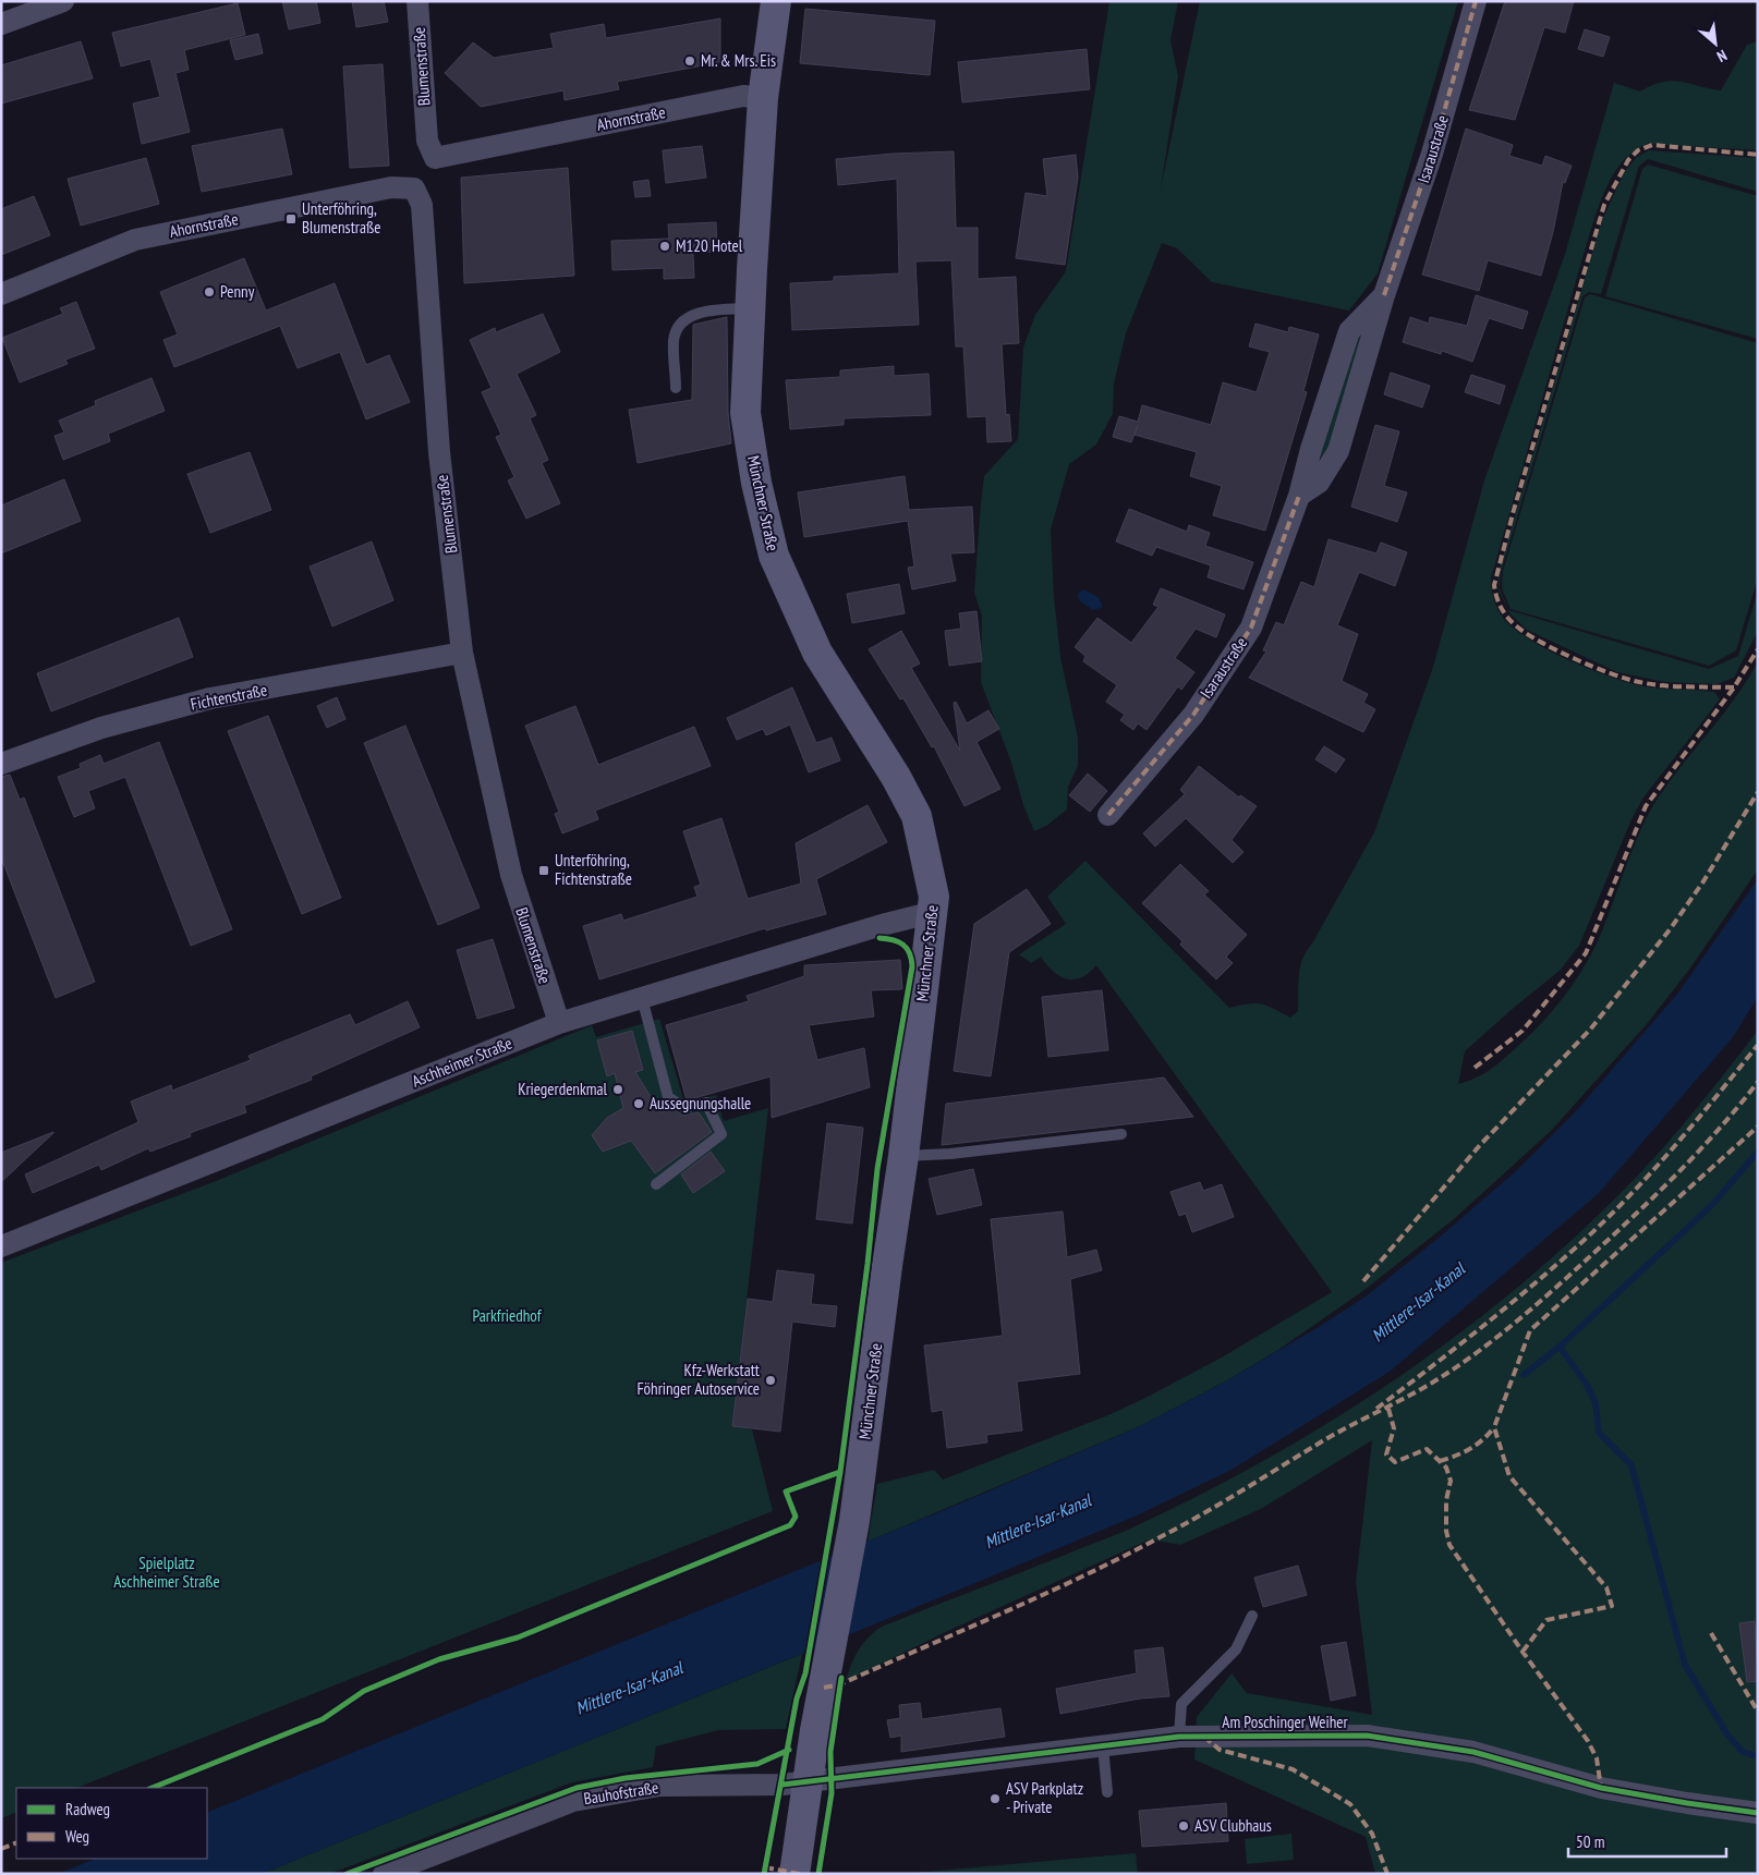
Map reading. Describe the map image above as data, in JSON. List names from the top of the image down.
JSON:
{
  "streets": {
    "main road": ["Münchner Straße"],
    "street": [
      "Blumenstraße",
      "Ahornstraße",
      "Isaraustraße",
      "Fichtenstraße",
      "Aschheimer Straße",
      "Am Poschinger Weiher",
      "Bauhofstraße"
    ]
  },
  "crossings": [
    ["Blumenstraße", "Ahornstraße"],
    ["Blumenstraße", "Fichtenstraße"],
    ["Blumenstraße", "Aschheimer Straße"],
    ["Ahornstraße", "Münchner Straße"],
    ["Münchner Straße", "Aschheimer Straße"],
    ["Münchner Straße", "Am Poschinger Weiher"],
    ["Münchner Straße", "Bauhofstraße"],
    ["Am Poschinger Weiher", "Bauhofstraße"]
  ],
  "water": ["Mittlere-Isar-Kanal"],
  "parks": ["Parkfriedhof", "Spielplatz Aschheimer Straße"],
  "places": {
    "other": [
      "Mr. & Mrs. Eis",
      "M120 Hotel",
      "Penny",
      "Kriegerdenkmal",
      "Aussegnungshalle",
      "Kfz-Werkstatt Föhringer Autoservice",
      "ASV Parkplatz - Private",
      "ASV Clubhaus"
    ],
    "transit": ["Unterföhring, Blumenstraße", "Unterföhring, Fichtenstraße"]
  },
  "legend": ["Radweg", "Weg"],
  "scale_bar": "50 m",
  "north": "bottom right"
}
